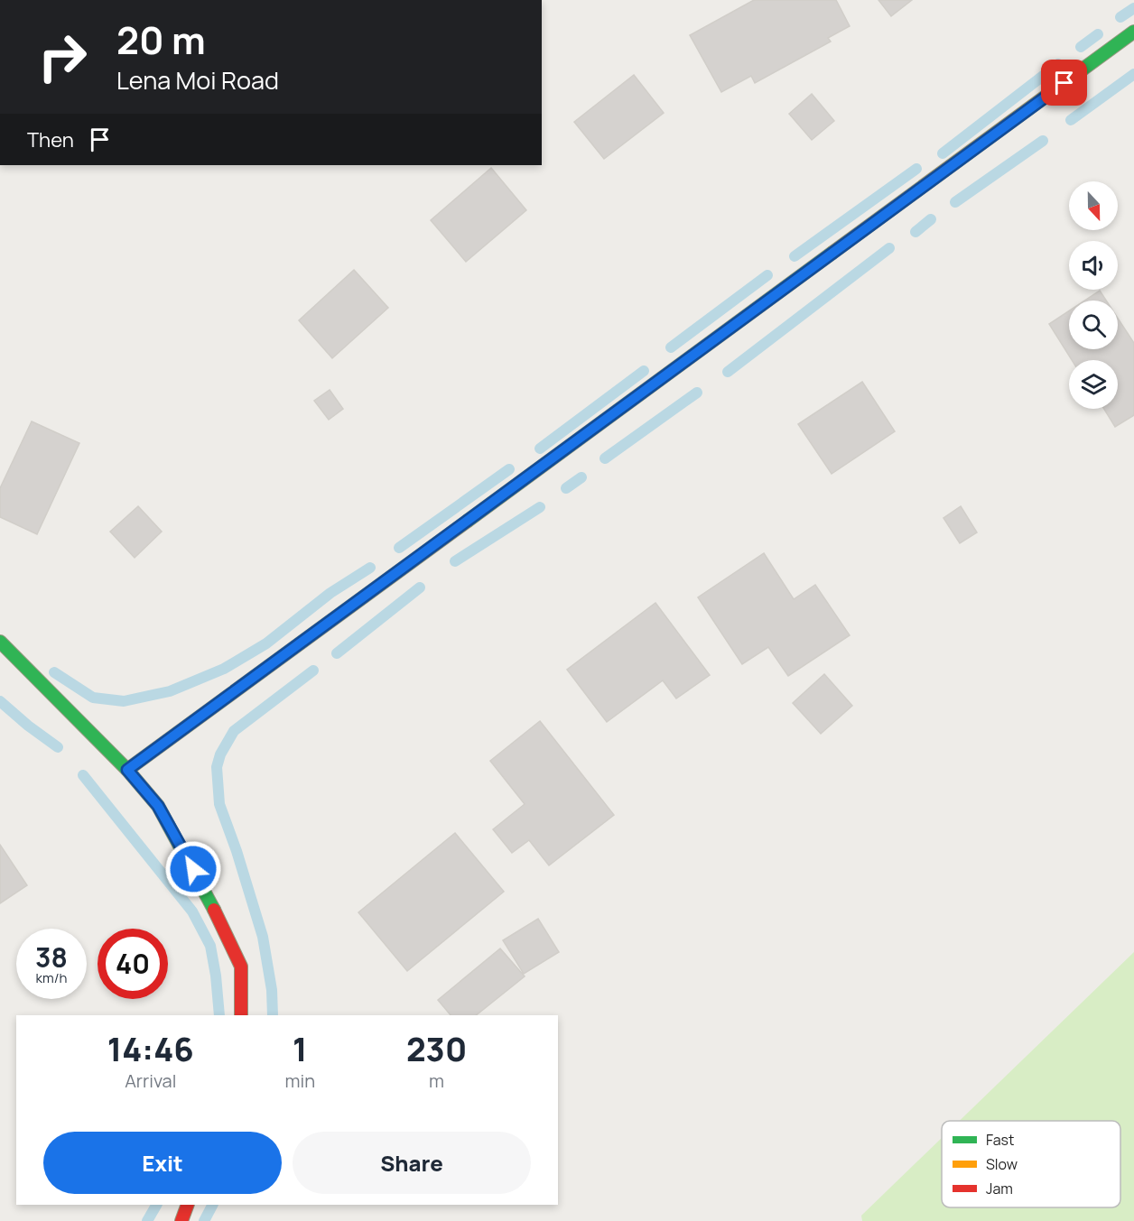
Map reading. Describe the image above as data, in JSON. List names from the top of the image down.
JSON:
{
  "legend": ["Fast", "Slow", "Jam"],
  "north": "bottom",
  "page": {
    "turn": ["20 m", "Lena Moi Road"],
    "then": "Then",
    "speed": "38 km/h",
    "limit": "40",
    "eta": [
      "14:46",
      "Arrival",
      "1",
      "min",
      "230",
      "m"
    ],
    "buttons": ["Exit", "Share"]
  }
}
